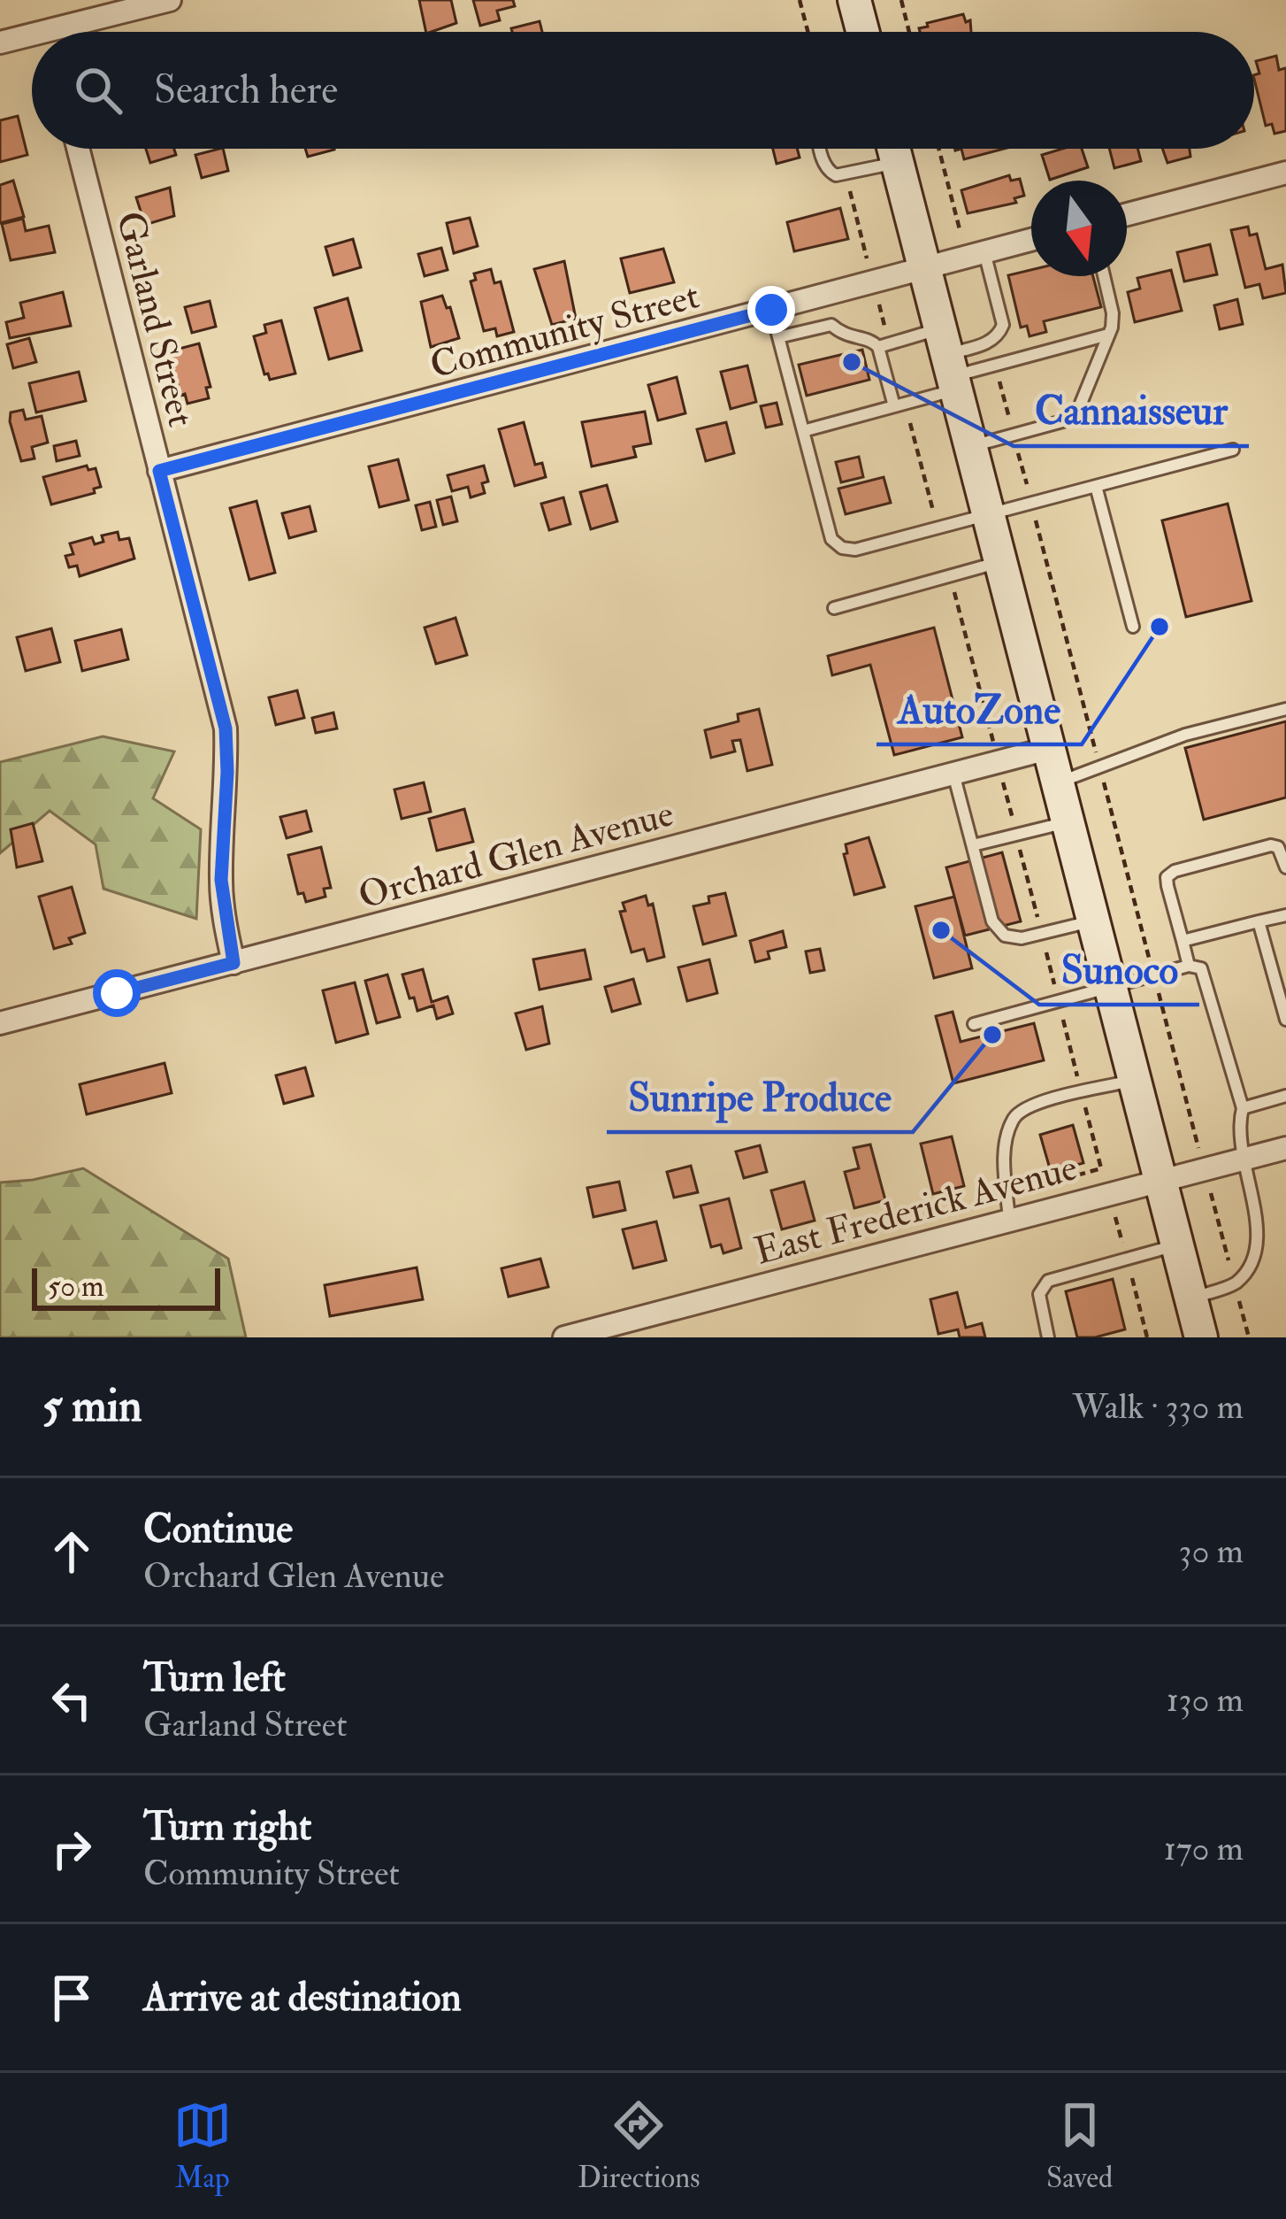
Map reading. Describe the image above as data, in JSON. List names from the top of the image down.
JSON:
{
  "streets": {
    "street": [
      "Garland Street",
      "Community Street",
      "Orchard Glen Avenue",
      "East Frederick Avenue"
    ]
  },
  "crossings": [
    ["Garland Street", "Community Street"],
    ["Garland Street", "Orchard Glen Avenue"]
  ],
  "places": [
    "Cannaisseur",
    "AutoZone",
    "Sunoco",
    "Sunripe Produce"
  ],
  "scale_bar": "50 m",
  "north": "bottom",
  "page": {
    "search": "Search here",
    "scale": "50 m",
    "heading": ["5 min", "Walk · 330 m"],
    "list": [
      ["Continue", "Orchard Glen Avenue", "30 m"],
      ["Turn left", "Garland Street", "130 m"],
      ["Turn right", "Community Street", "170 m"],
      "Arrive at destination"
    ],
    "nav": ["Map", "Directions", "Saved"]
  }
}
